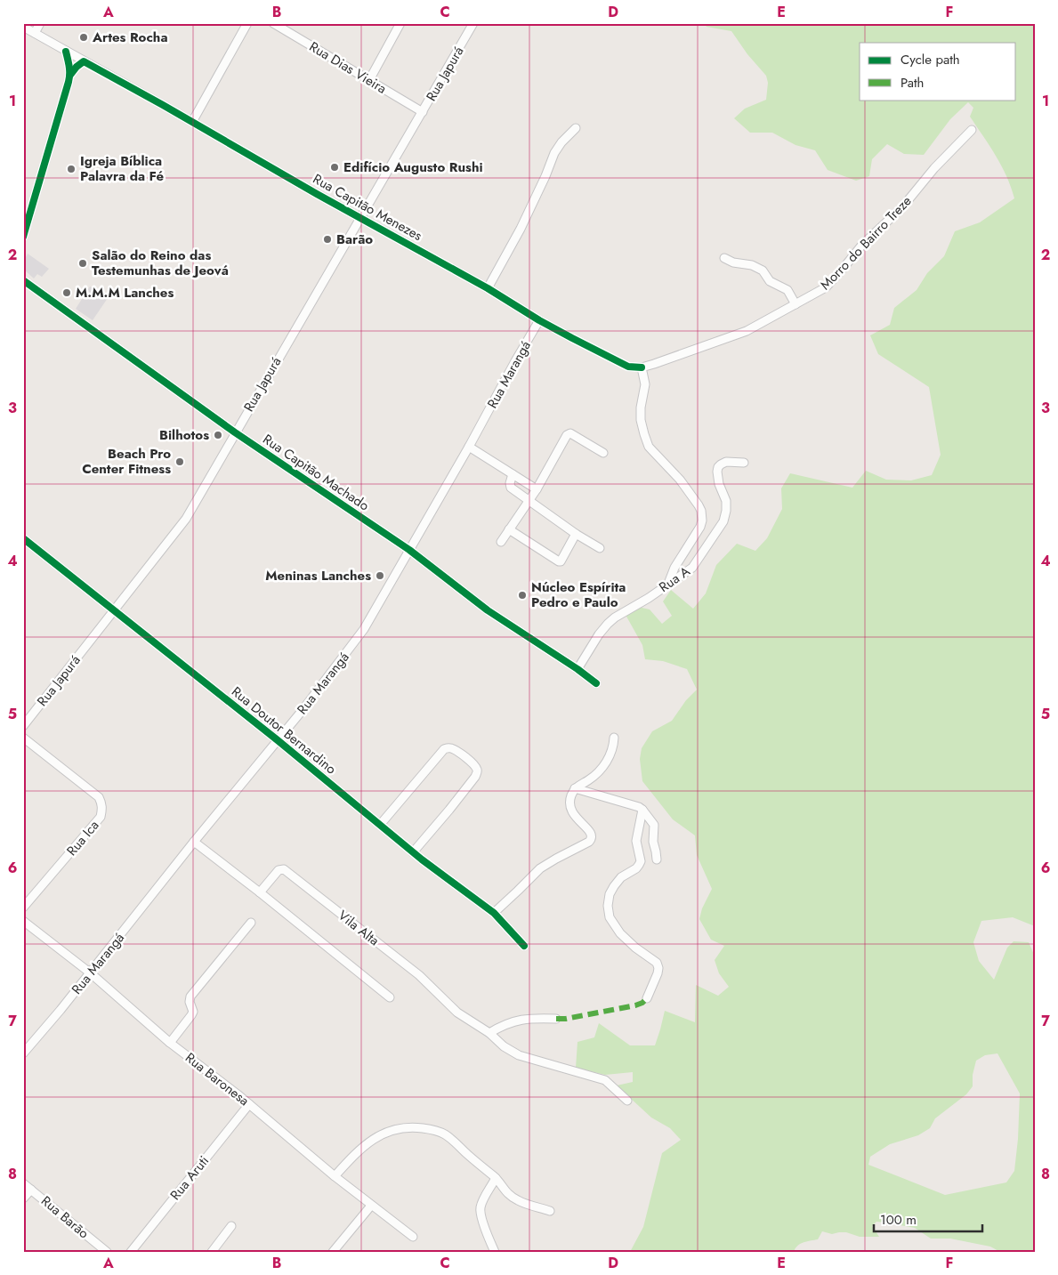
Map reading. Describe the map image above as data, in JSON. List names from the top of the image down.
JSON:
{
  "streets": {
    "street": [
      "Rua Dias Vieira",
      "Rua Japurá",
      "Rua Capitão Menezes",
      "Morro do Bairro Treze",
      "Rua Marangá",
      "Rua Capitão Machado",
      "Rua A",
      "Rua Doutor Bernardino",
      "Rua Ica",
      "Vila Alta",
      "Rua Baronesa",
      "Rua Aruti",
      "Rua Barão"
    ]
  },
  "crossings": [
    ["Rua Dias Vieira", "Rua Japurá"],
    ["Rua Japurá", "Rua Capitão Menezes"],
    ["Rua Japurá", "Rua Capitão Machado"],
    ["Rua Japurá", "Rua Doutor Bernardino"],
    ["Rua Capitão Menezes", "Morro do Bairro Treze"],
    ["Rua Capitão Menezes", "Rua Marangá"],
    ["Rua Marangá", "Rua Capitão Machado"],
    ["Rua Marangá", "Rua Doutor Bernardino"],
    ["Rua Marangá", "Rua Baronesa"],
    ["Rua Capitão Machado", "Rua A"],
    ["Rua Baronesa", "Rua Aruti"]
  ],
  "places": [
    "Artes Rocha",
    "Edifício Augusto Rushi",
    "Igreja Bíblica Palavra da Fé",
    "Barão",
    "Salão do Reino das Testemunhas de Jeová",
    "M.M.M Lanches",
    "Bilhotos",
    "Beach Pro Center Fitness",
    "Meninas Lanches",
    "Núcleo Espírita Pedro e Paulo"
  ],
  "legend": ["Cycle path", "Path"],
  "scale_bar": "100 m",
  "grid": {
    "columns": [
      "A",
      "B",
      "C",
      "D",
      "E",
      "F"
    ],
    "rows": [
      "1",
      "2",
      "3",
      "4",
      "5",
      "6",
      "7",
      "8"
    ]
  }
}
